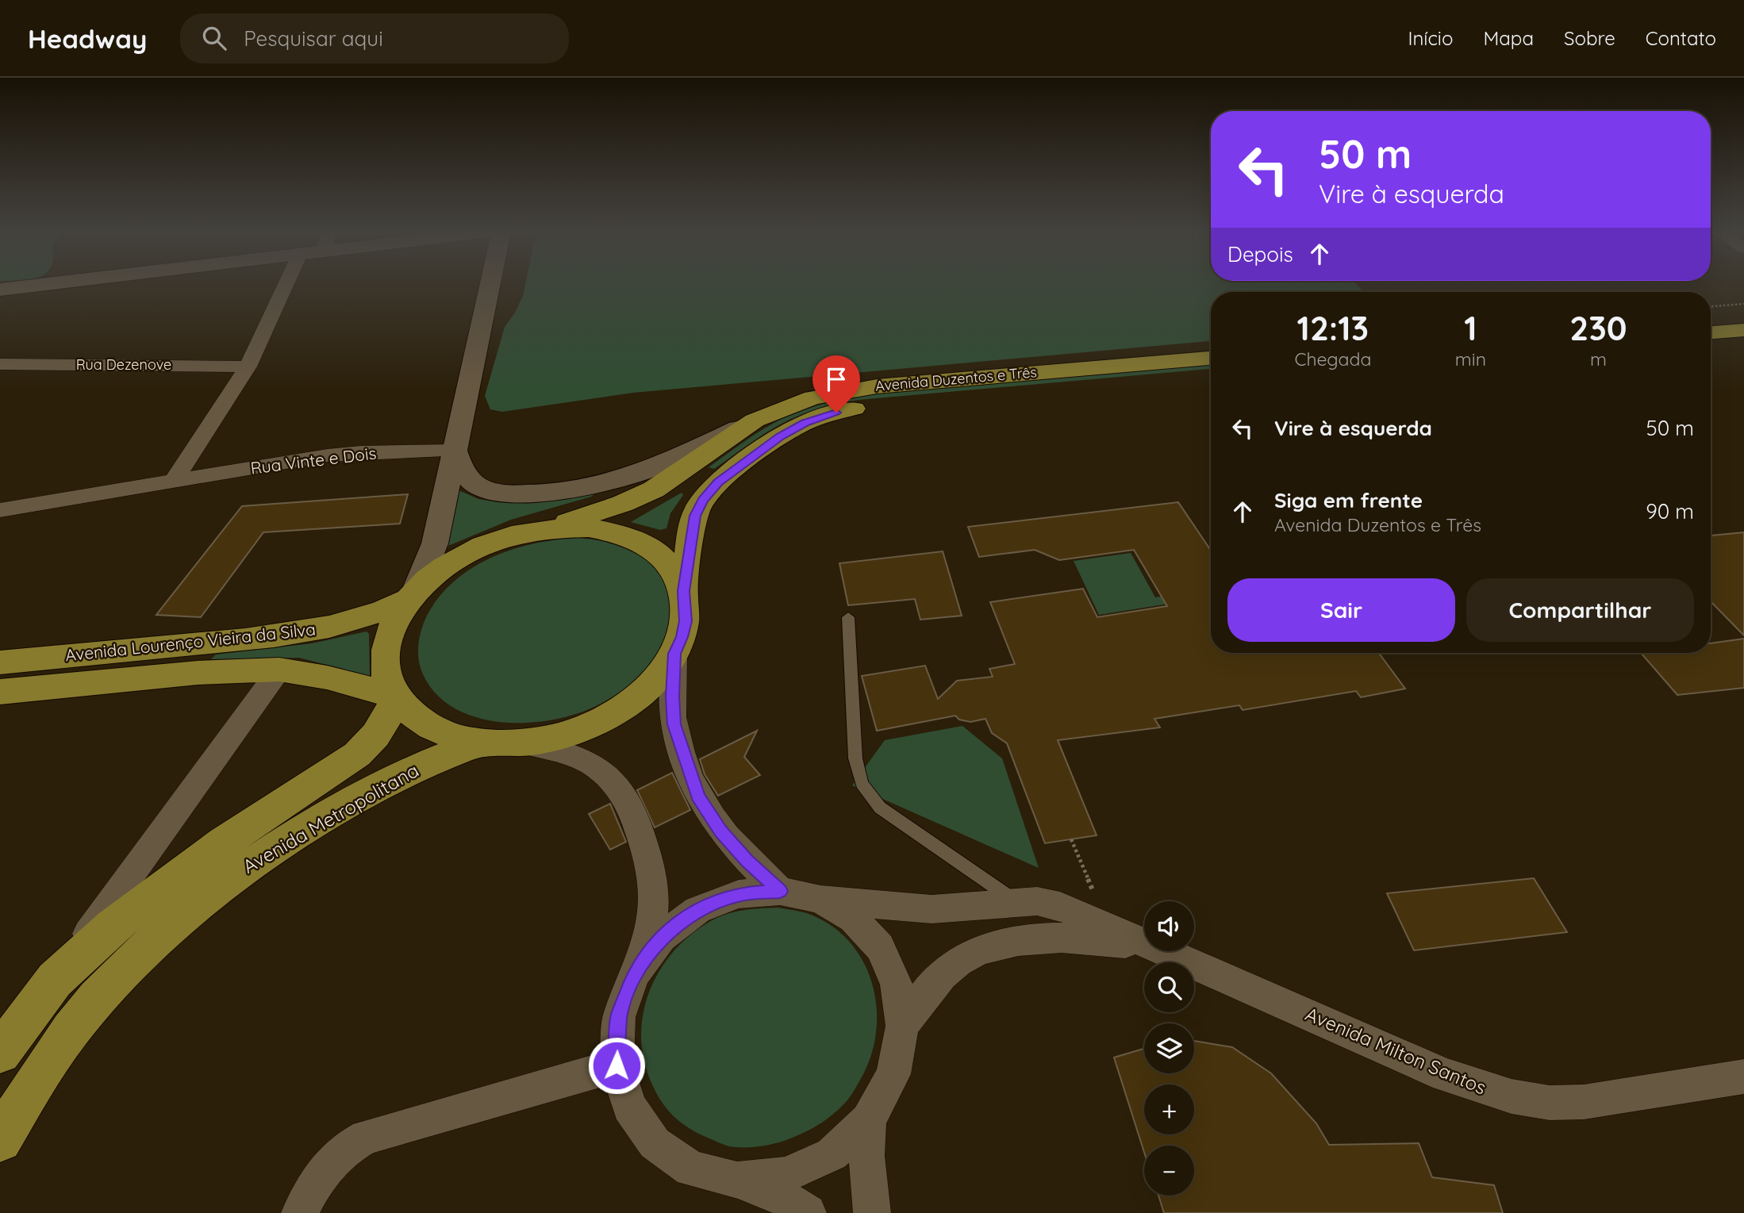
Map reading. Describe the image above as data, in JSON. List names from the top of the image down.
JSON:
{
  "streets": {
    "main road": ["Avenida Duzentos e Três", "Avenida Lourenço Vieira da Silva", "Avenida Metropolitana"],
    "street": ["Rua Dezenove", "Rua Vinte e Dois", "Avenida Milton Santos"]
  },
  "crossings": [
    ["Avenida Lourenço Vieira da Silva", "Avenida Metropolitana"]
  ],
  "page": {
    "header": "Headway",
    "search": "Pesquisar aqui",
    "nav": [
      "Início",
      "Mapa",
      "Sobre",
      "Contato"
    ],
    "turn": ["50 m", "Vire à esquerda"],
    "then": "Depois",
    "eta": [
      "12:13",
      "Chegada",
      "1",
      "min",
      "230",
      "m"
    ],
    "list": [
      {
        "name": "Vire à esquerda",
        "value": "50 m"
      },
      {
        "name": "Siga em frente",
        "note": "Avenida Duzentos e Três",
        "value": "90 m"
      }
    ],
    "buttons": ["Sair", "Compartilhar"],
    "map_buttons": ["+", "−"]
  }
}
